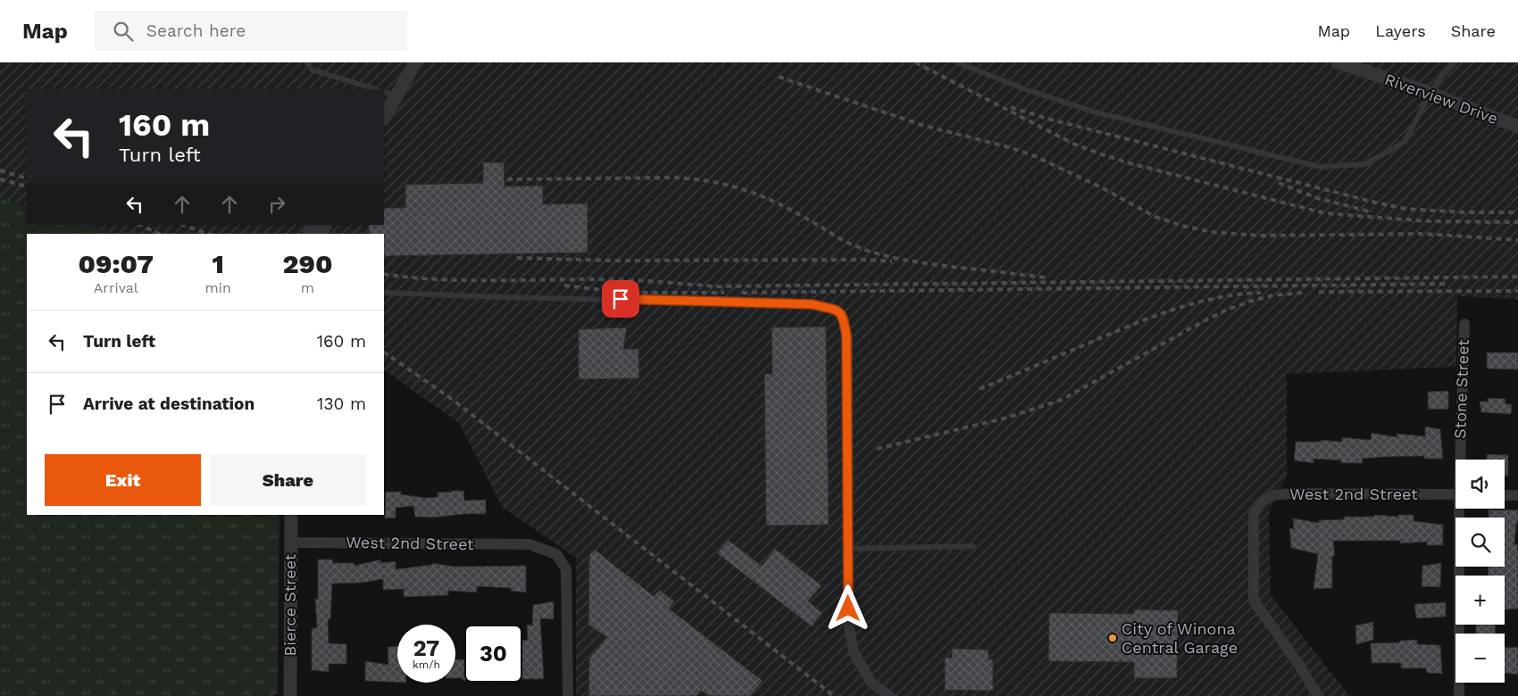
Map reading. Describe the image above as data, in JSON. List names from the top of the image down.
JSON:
{
  "streets": {
    "street": [
      "Riverview Drive",
      "Stone Street",
      "West 2nd Street",
      "Bierce Street"
    ]
  },
  "crossings": [
    ["West 2nd Street", "Bierce Street"]
  ],
  "places": ["City of Winona Central Garage"],
  "page": {
    "header": "Map",
    "search": "Search here",
    "nav": ["Map", "Layers", "Share"],
    "turn": ["160 m", "Turn left"],
    "eta": [
      "09:07",
      "Arrival",
      "1",
      "min",
      "290",
      "m"
    ],
    "list": [
      {
        "name": "Turn left",
        "value": "160 m"
      },
      {
        "name": "Arrive at destination",
        "value": "130 m"
      }
    ],
    "buttons": ["Exit", "Share"],
    "map_buttons": ["+", "−"],
    "speed": "27 km/h",
    "limit": "30"
  }
}
